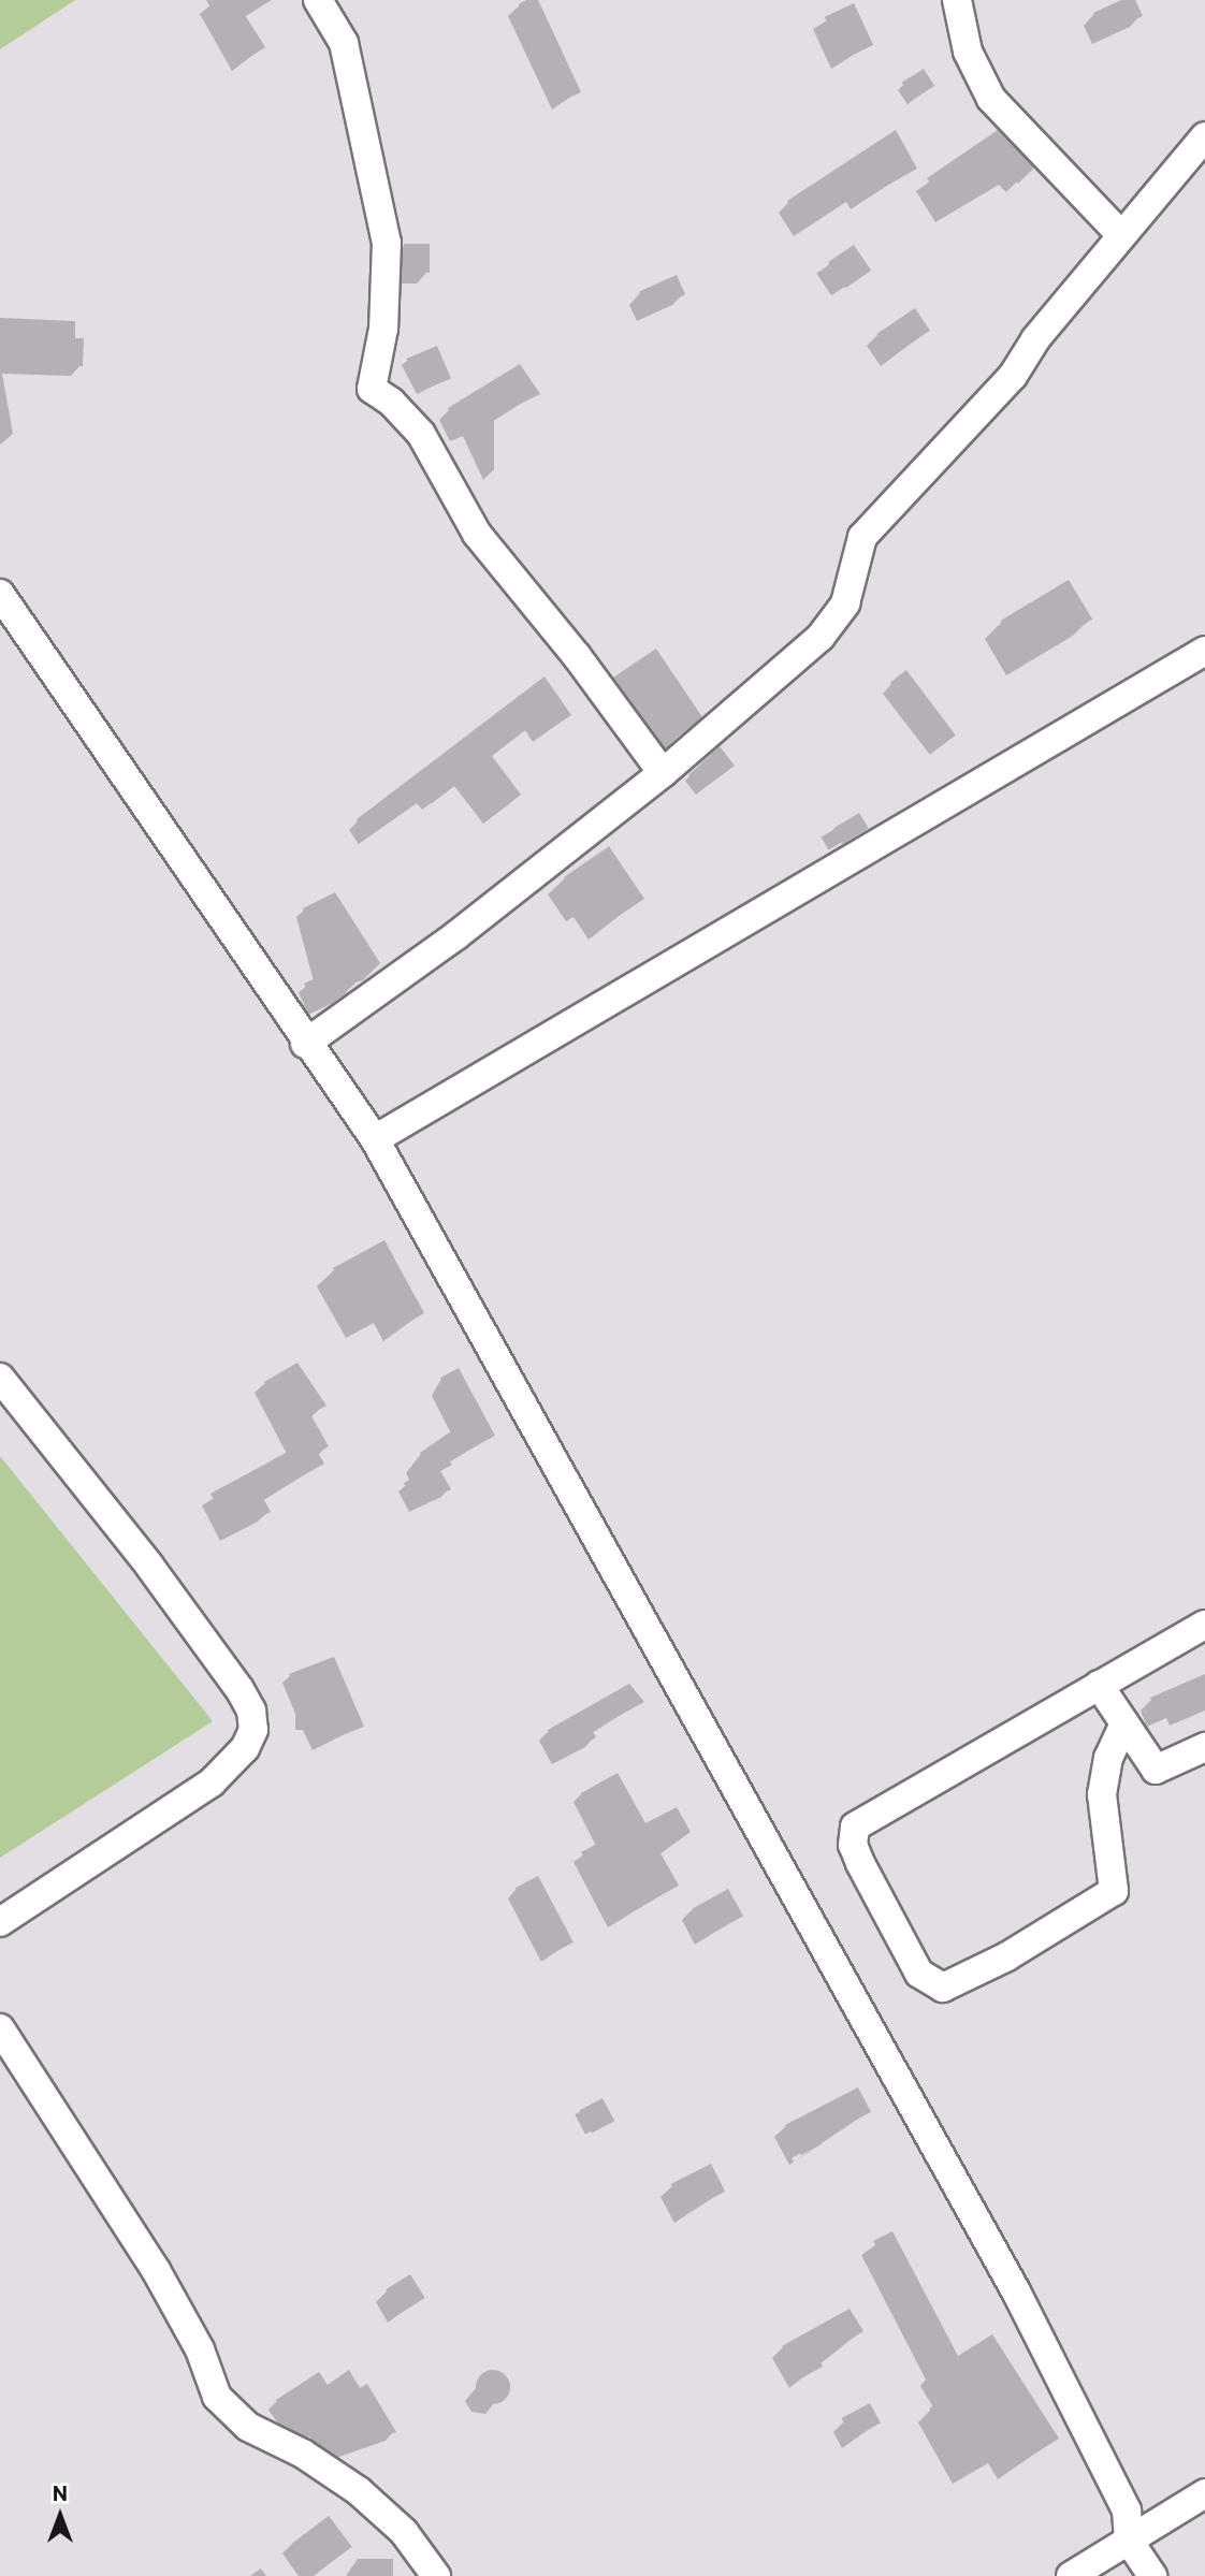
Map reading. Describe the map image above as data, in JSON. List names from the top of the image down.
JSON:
{
  "north": "top"
}
